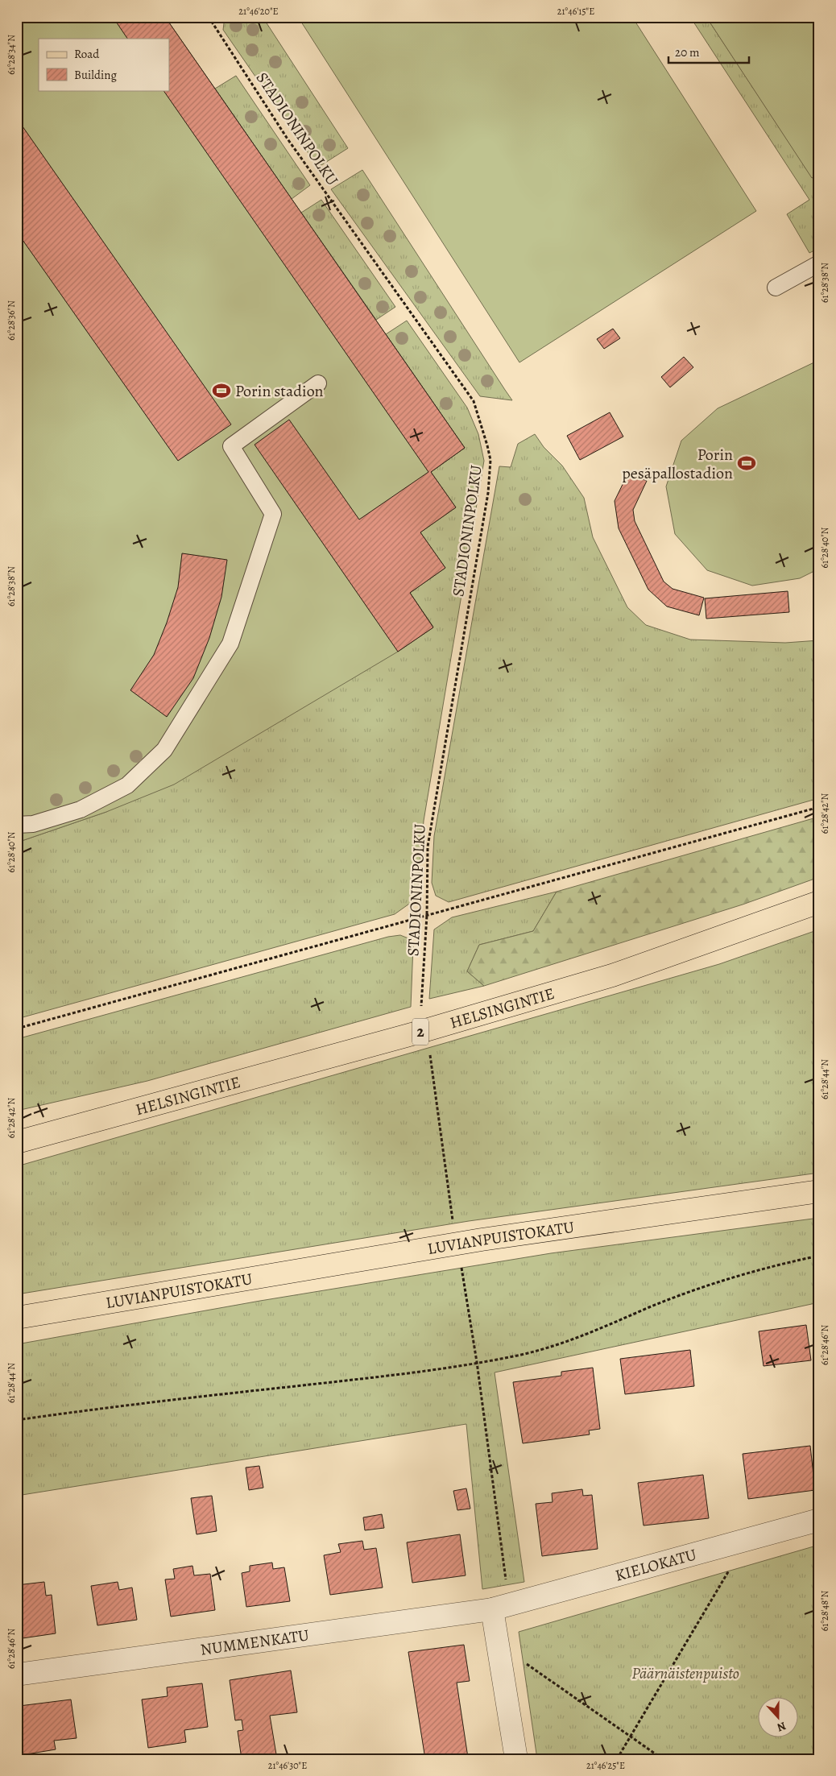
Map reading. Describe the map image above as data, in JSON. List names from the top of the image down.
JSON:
{
  "streets": {
    "main road": ["HELSINGINTIE", "2", "LUVIANPUISTOKATU"],
    "street": ["KIELOKATU", "NUMMENKATU"],
    "path": ["STADIONINPOLKU"]
  },
  "crossings": [
    ["KIELOKATU", "NUMMENKATU"]
  ],
  "parks": ["Päärnäistenpuisto"],
  "places": {
    "sports": ["Porin stadion", "Porin pesäpallostadion"]
  },
  "legend": ["Road", "Building"],
  "scale_bar": "20 m",
  "north": "bottom",
  "coordinates": [
    "21°46'20\"E",
    "21°46'15\"E",
    "61°28'34\"N",
    "61°28'38\"N",
    "61°28'36\"N",
    "61°28'40\"N",
    "61°28'42\"N",
    "61°28'44\"N",
    "61°28'46\"N",
    "61°28'48\"N",
    "21°46'30\"E",
    "21°46'25\"E"
  ]
}
